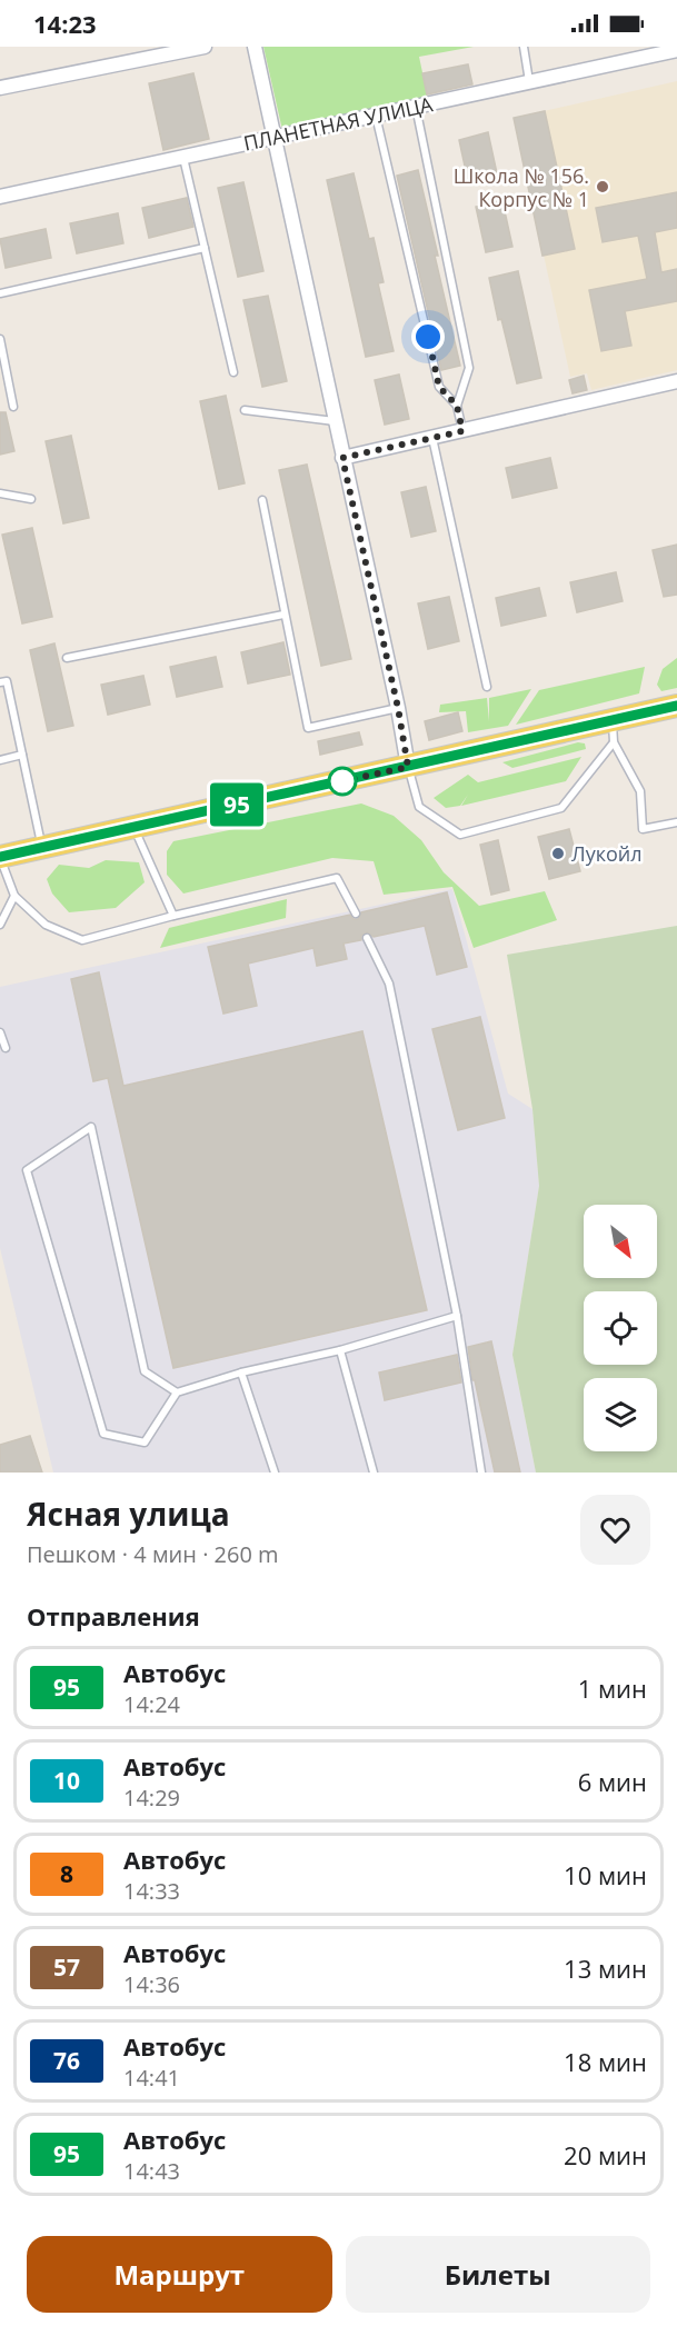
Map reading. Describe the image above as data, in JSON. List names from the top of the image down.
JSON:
{
  "streets": {
    "street": ["ПЛАНЕТНАЯ УЛИЦА"]
  },
  "places": ["Школа № 156. Корпус № 1", "Лукойл"],
  "lines": ["bus line 95"],
  "north": "bottom right",
  "page": {
    "status": "14:23",
    "on_map": "95",
    "heading": [
      ["Ясная улица", "Пешком · 4 мин · 260 m"],
      "Отправления"
    ],
    "list": [
      {
        "mark": "95",
        "name": "Автобус",
        "note": "14:24",
        "value": "1 мин"
      },
      {
        "mark": "10",
        "name": "Автобус",
        "note": "14:29",
        "value": "6 мин"
      },
      {
        "mark": "8",
        "name": "Автобус",
        "note": "14:33",
        "value": "10 мин"
      },
      {
        "mark": "57",
        "name": "Автобус",
        "note": "14:36",
        "value": "13 мин"
      },
      {
        "mark": "76",
        "name": "Автобус",
        "note": "14:41",
        "value": "18 мин"
      },
      {
        "mark": "95",
        "name": "Автобус",
        "note": "14:43",
        "value": "20 мин"
      }
    ],
    "buttons": ["Маршрут", "Билеты"]
  }
}
